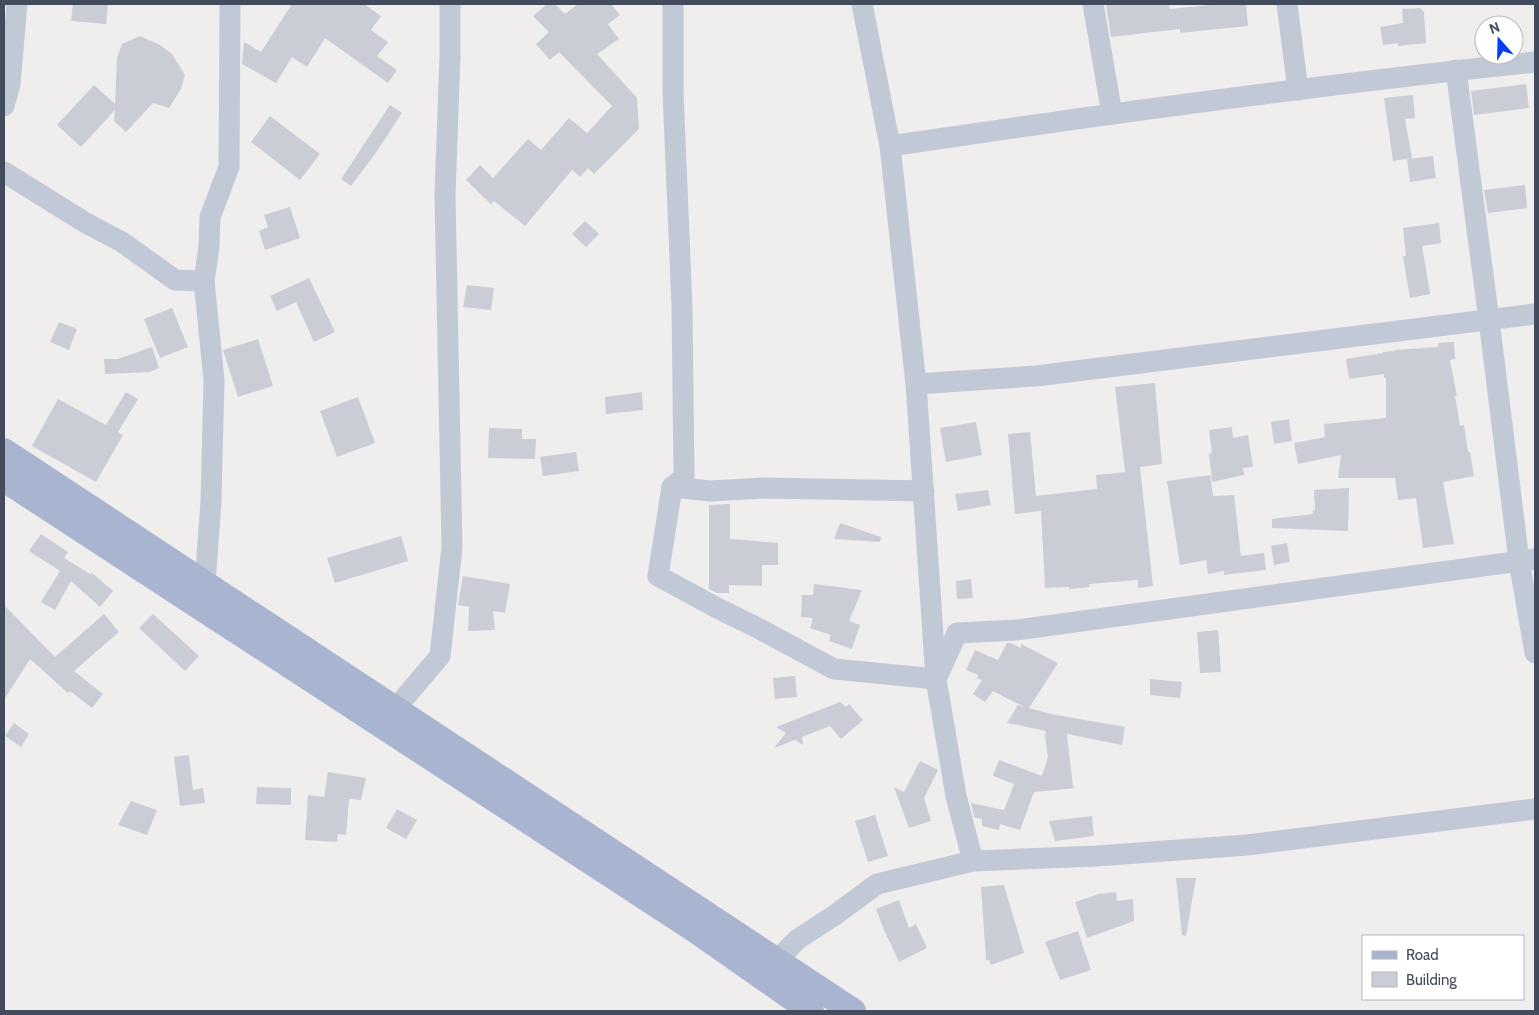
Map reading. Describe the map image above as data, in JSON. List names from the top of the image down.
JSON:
{
  "legend": ["Road", "Building"],
  "north": "top"
}
